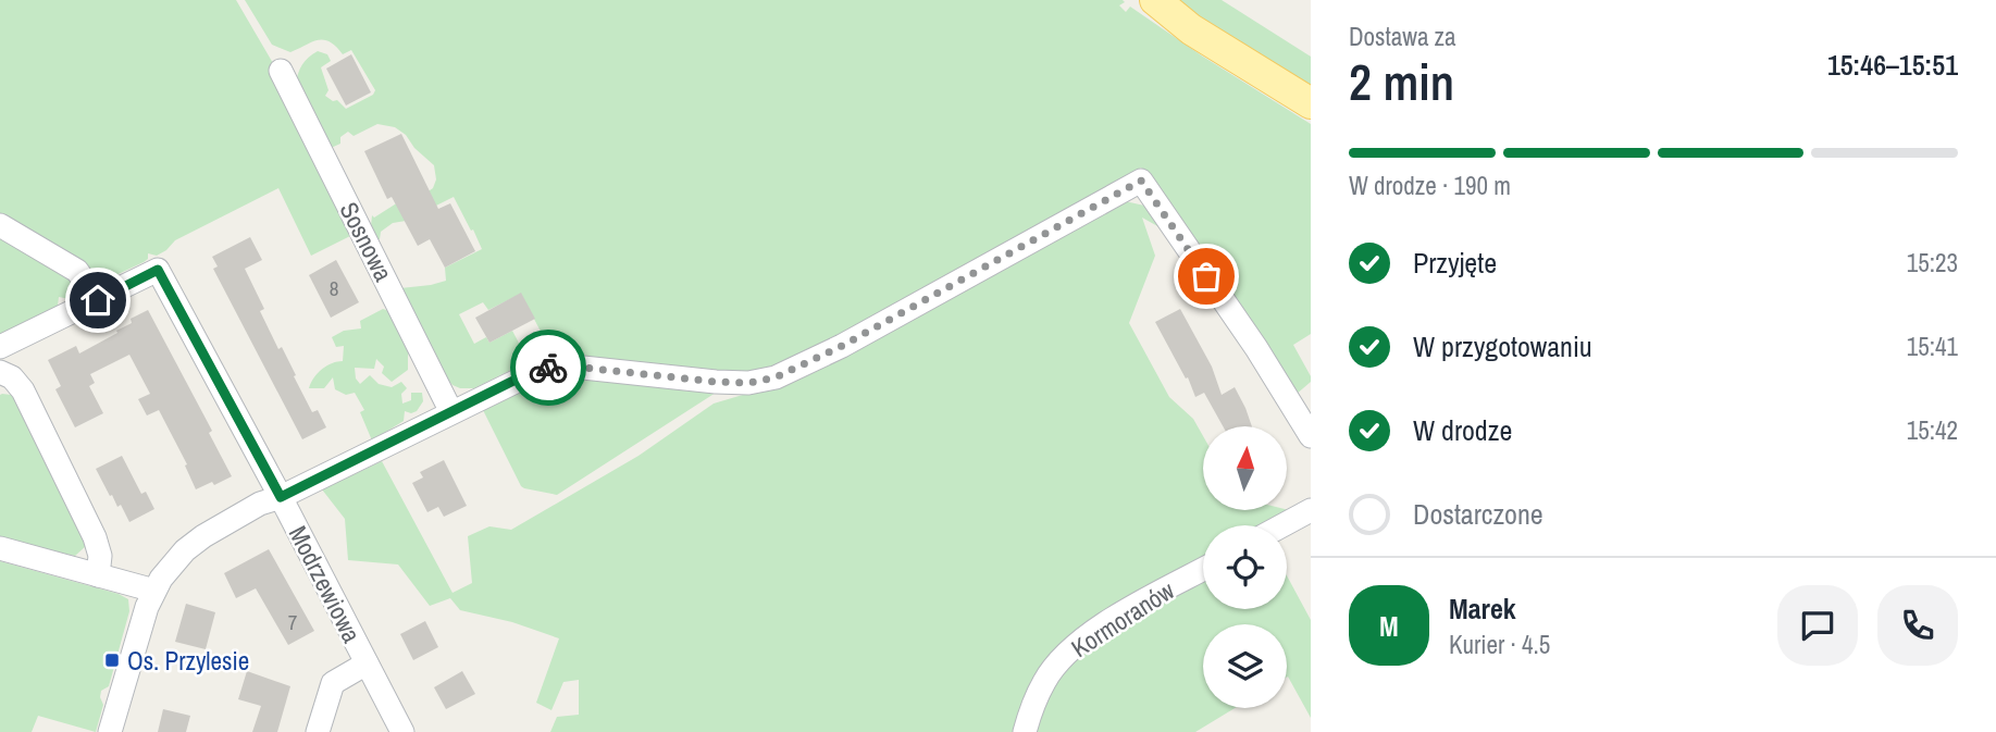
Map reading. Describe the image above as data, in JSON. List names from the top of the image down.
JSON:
{
  "streets": {
    "street": ["Sosnowa", "Modrzewiowa", "Kormoranów"]
  },
  "places": {
    "transit": ["Os. Przylesie"]
  },
  "house_numbers": ["8", "7"],
  "north": "top",
  "page": {
    "heading": ["2 min", "Dostawa za", "15:46–15:51"],
    "panel": ["Marek", "Kurier · 4.5"],
    "bar": "W drodze · 190 m",
    "list": [
      ["Przyjęte", "15:23"],
      ["W przygotowaniu", "15:41"],
      ["W drodze", "15:42"],
      "Dostarczone"
    ],
    "round": "M"
  }
}
